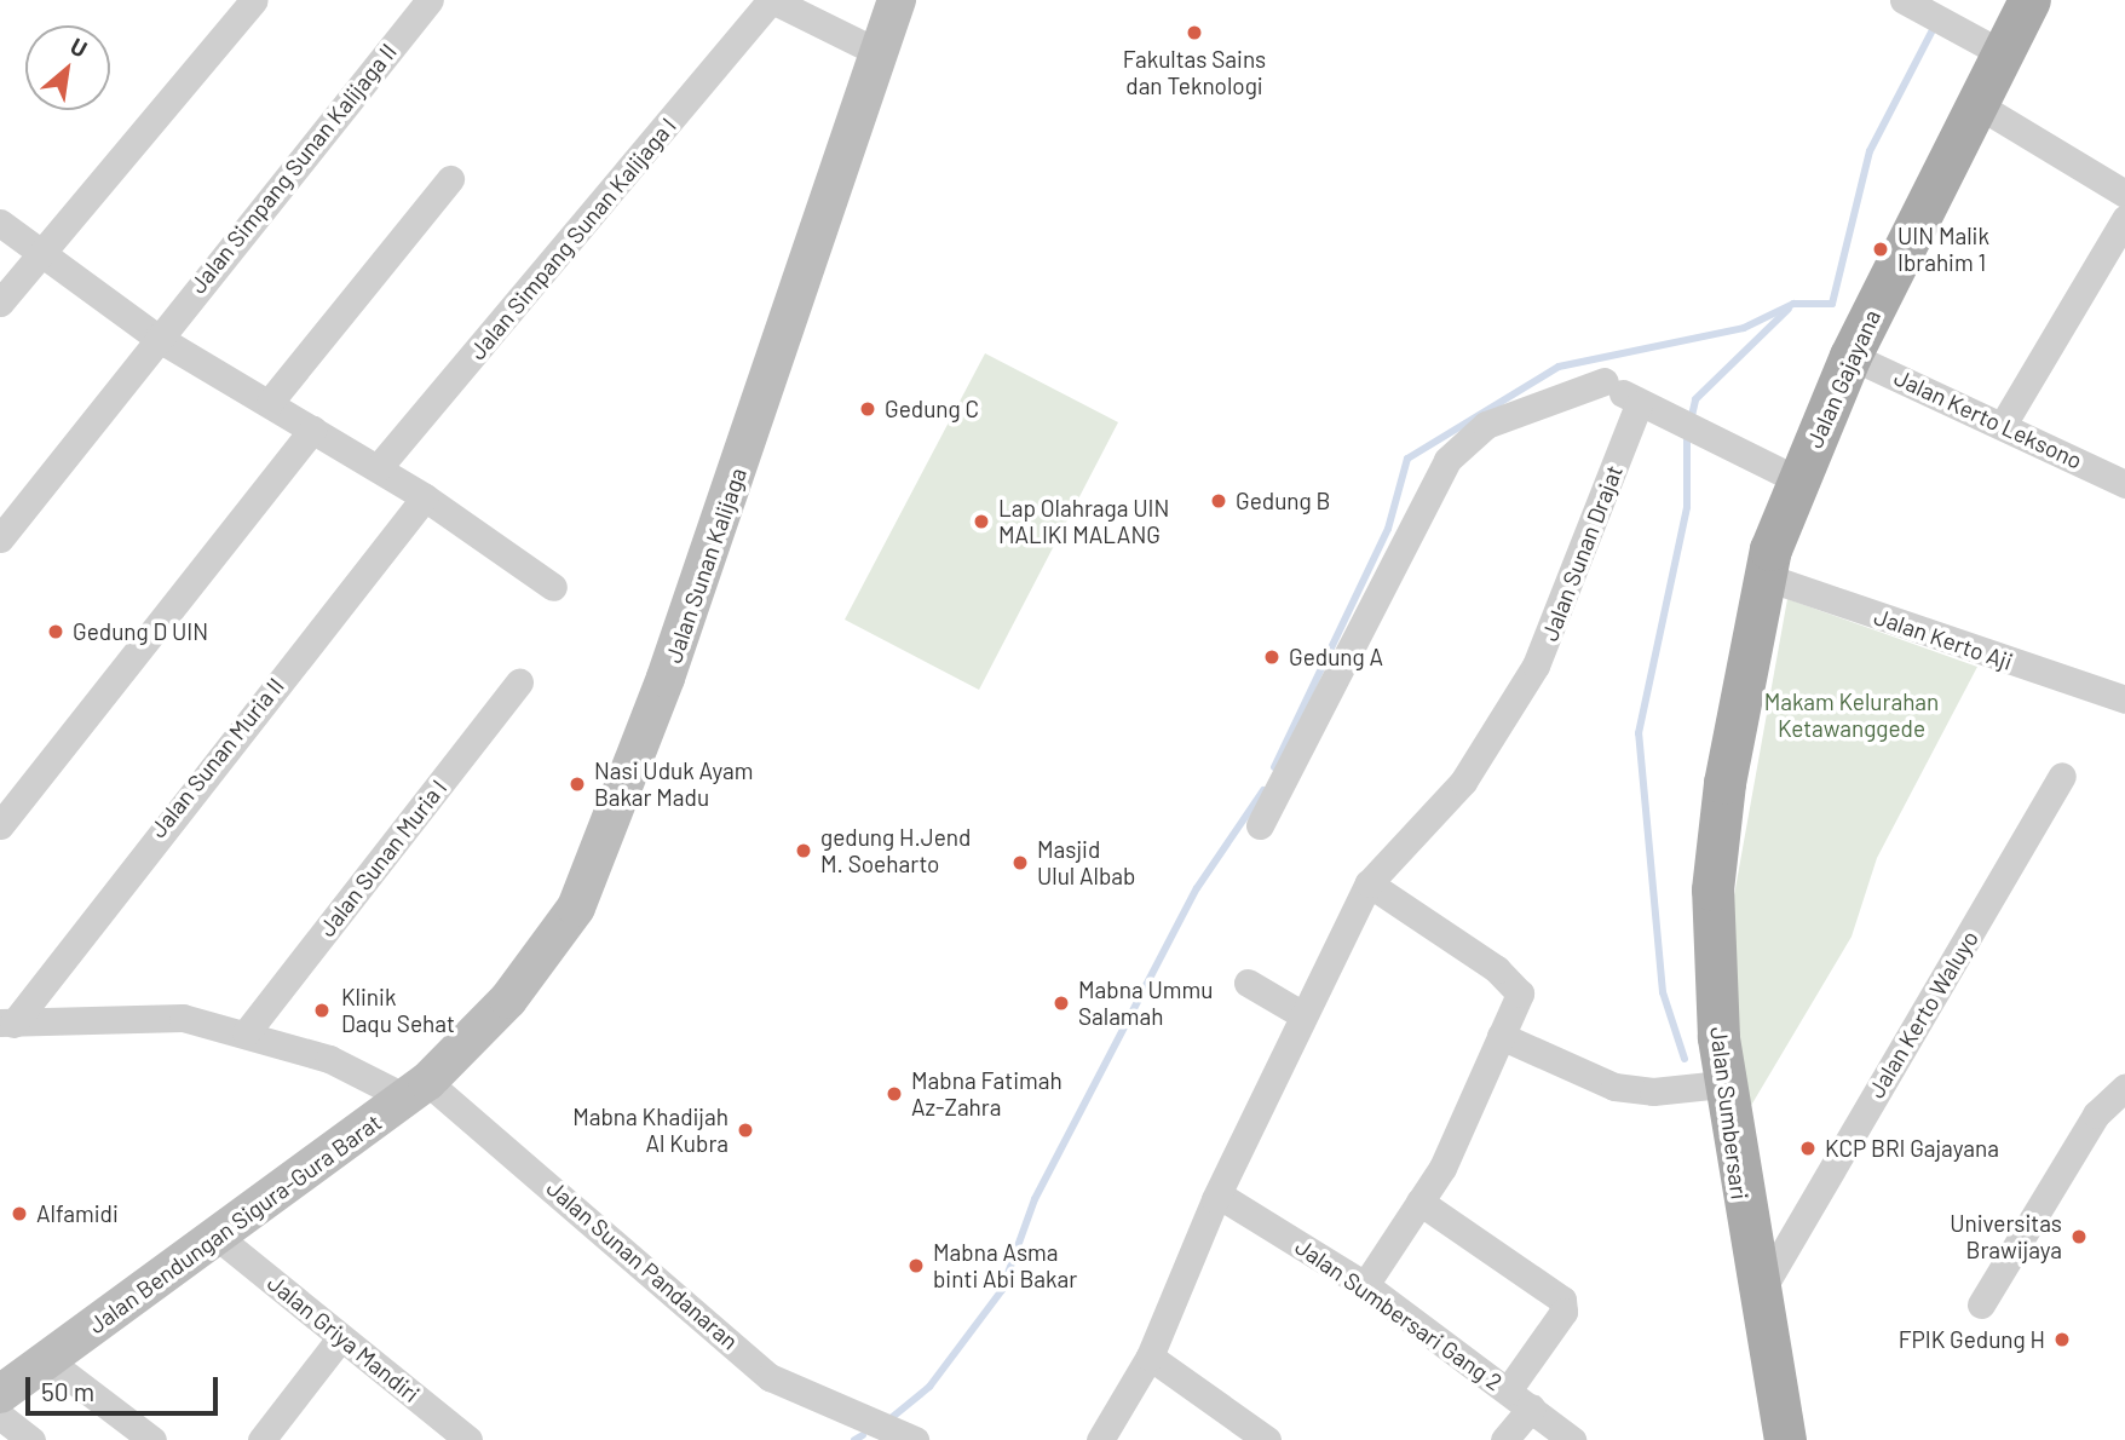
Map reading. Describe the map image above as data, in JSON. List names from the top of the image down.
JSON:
{
  "streets": {
    "main road": [
      "Jalan Gajayana",
      "Jalan Sunan Kalijaga",
      "Jalan Sumbersari",
      "Jalan Bendungan Sigura-Gura Barat"
    ],
    "street": [
      "Jalan Simpang Sunan Kalijaga II",
      "Jalan Simpang Sunan Kalijaga I",
      "Jalan Kerto Leksono",
      "Jalan Sunan Drajat",
      "Jalan Kerto Aji",
      "Jalan Sunan Muria II",
      "Jalan Sunan Muria I",
      "Jalan Kerto Waluyo",
      "Jalan Sunan Pandanaran",
      "Jalan Sumbersari Gang 2",
      "Jalan Griya Mandiri"
    ]
  },
  "crossings": [
    ["Jalan Gajayana", "Jalan Kerto Leksono"],
    ["Jalan Gajayana", "Jalan Kerto Aji"],
    ["Jalan Gajayana", "Jalan Sumbersari"],
    ["Jalan Sunan Drajat", "Jalan Sumbersari Gang 2"],
    ["Jalan Sunan Kalijaga", "Jalan Bendungan Sigura-Gura Barat"],
    ["Jalan Sunan Kalijaga", "Jalan Sunan Pandanaran"],
    ["Jalan Sunan Muria II", "Jalan Sunan Pandanaran"],
    ["Jalan Sunan Muria I", "Jalan Sunan Pandanaran"],
    ["Jalan Kerto Waluyo", "Jalan Sumbersari"],
    ["Jalan Bendungan Sigura-Gura Barat", "Jalan Sunan Pandanaran"],
    ["Jalan Bendungan Sigura-Gura Barat", "Jalan Griya Mandiri"]
  ],
  "parks": ["Makam Kelurahan Ketawanggede"],
  "places": [
    "Fakultas Sains dan Teknologi",
    "UIN Malik Ibrahim 1",
    "Gedung C",
    "Gedung B",
    "Lap Olahraga UIN MALIKI MALANG",
    "Gedung D UIN",
    "Gedung A",
    "Nasi Uduk Ayam Bakar Madu",
    "gedung H.Jend M. Soeharto",
    "Masjid Ulul Albab",
    "Mabna Ummu Salamah",
    "Klinik Daqu Sehat",
    "Mabna Fatimah Az-Zahra",
    "Mabna Khadijah Al Kubra",
    "KCP BRI Gajayana",
    "Alfamidi",
    "Universitas Brawijaya",
    "Mabna Asma binti Abi Bakar",
    "FPIK Gedung H"
  ],
  "scale_bar": "50 m",
  "north": "top right"
}
